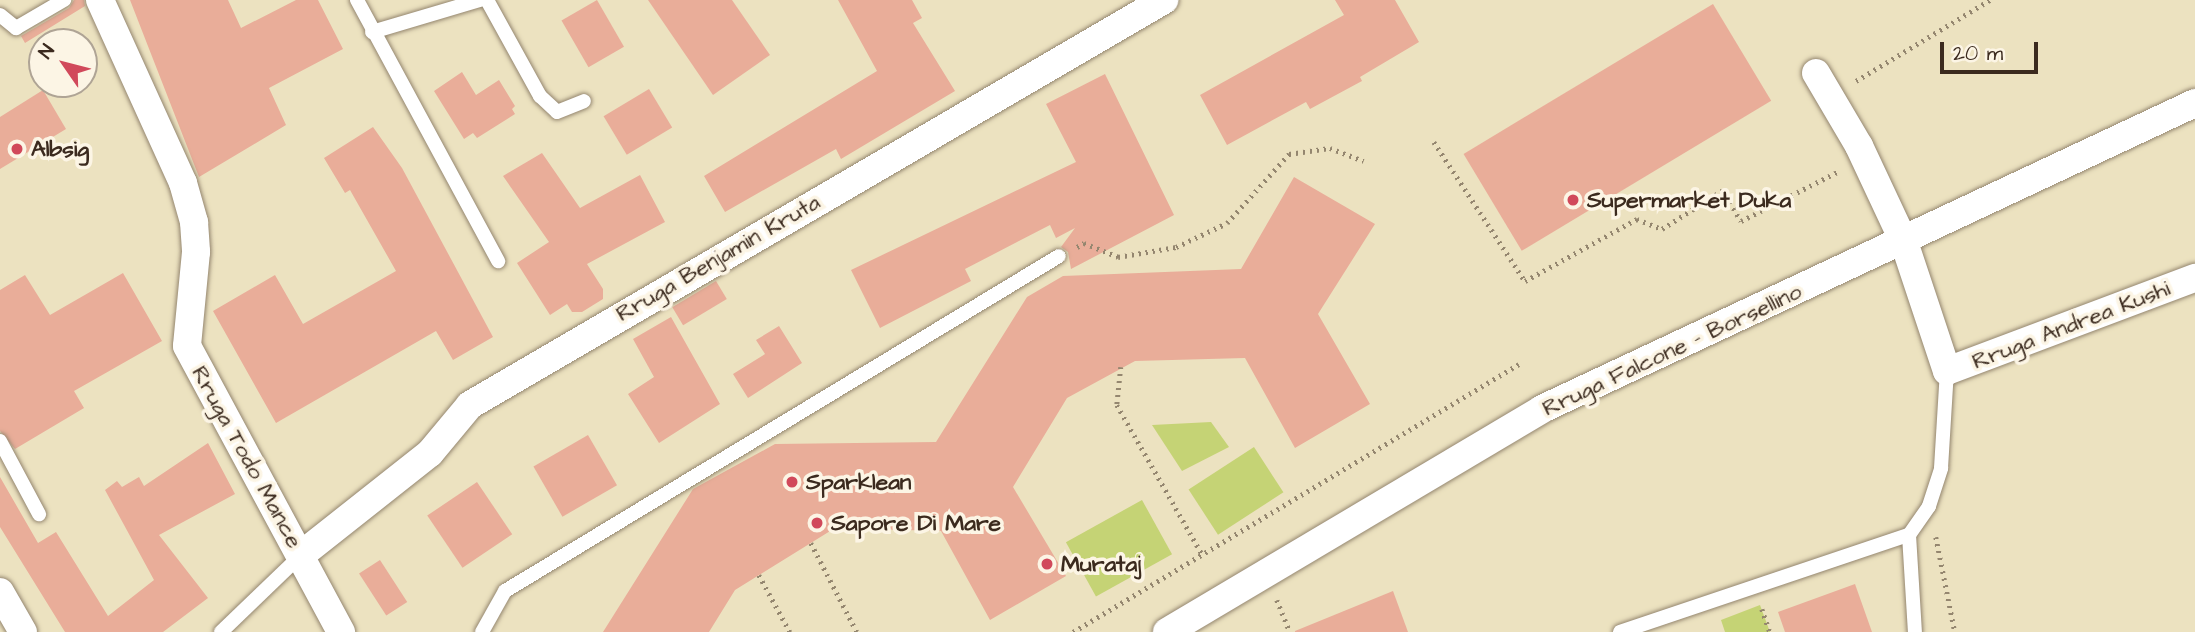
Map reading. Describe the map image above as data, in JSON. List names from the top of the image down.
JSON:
{
  "streets": {
    "street": [
      "Rruga Benjamin Kruta",
      "Rruga Andrea Kushi",
      "Rruga Falcone - Borsellino",
      "Rruga Todo Mance"
    ]
  },
  "crossings": [
    ["Rruga Benjamin Kruta", "Rruga Todo Mance"]
  ],
  "places": [
    "Albsig",
    "Supermarket Duka",
    "Sparklean",
    "Sapore Di Mare",
    "Murataj"
  ],
  "scale_bar": "20 m",
  "north": "top left"
}
